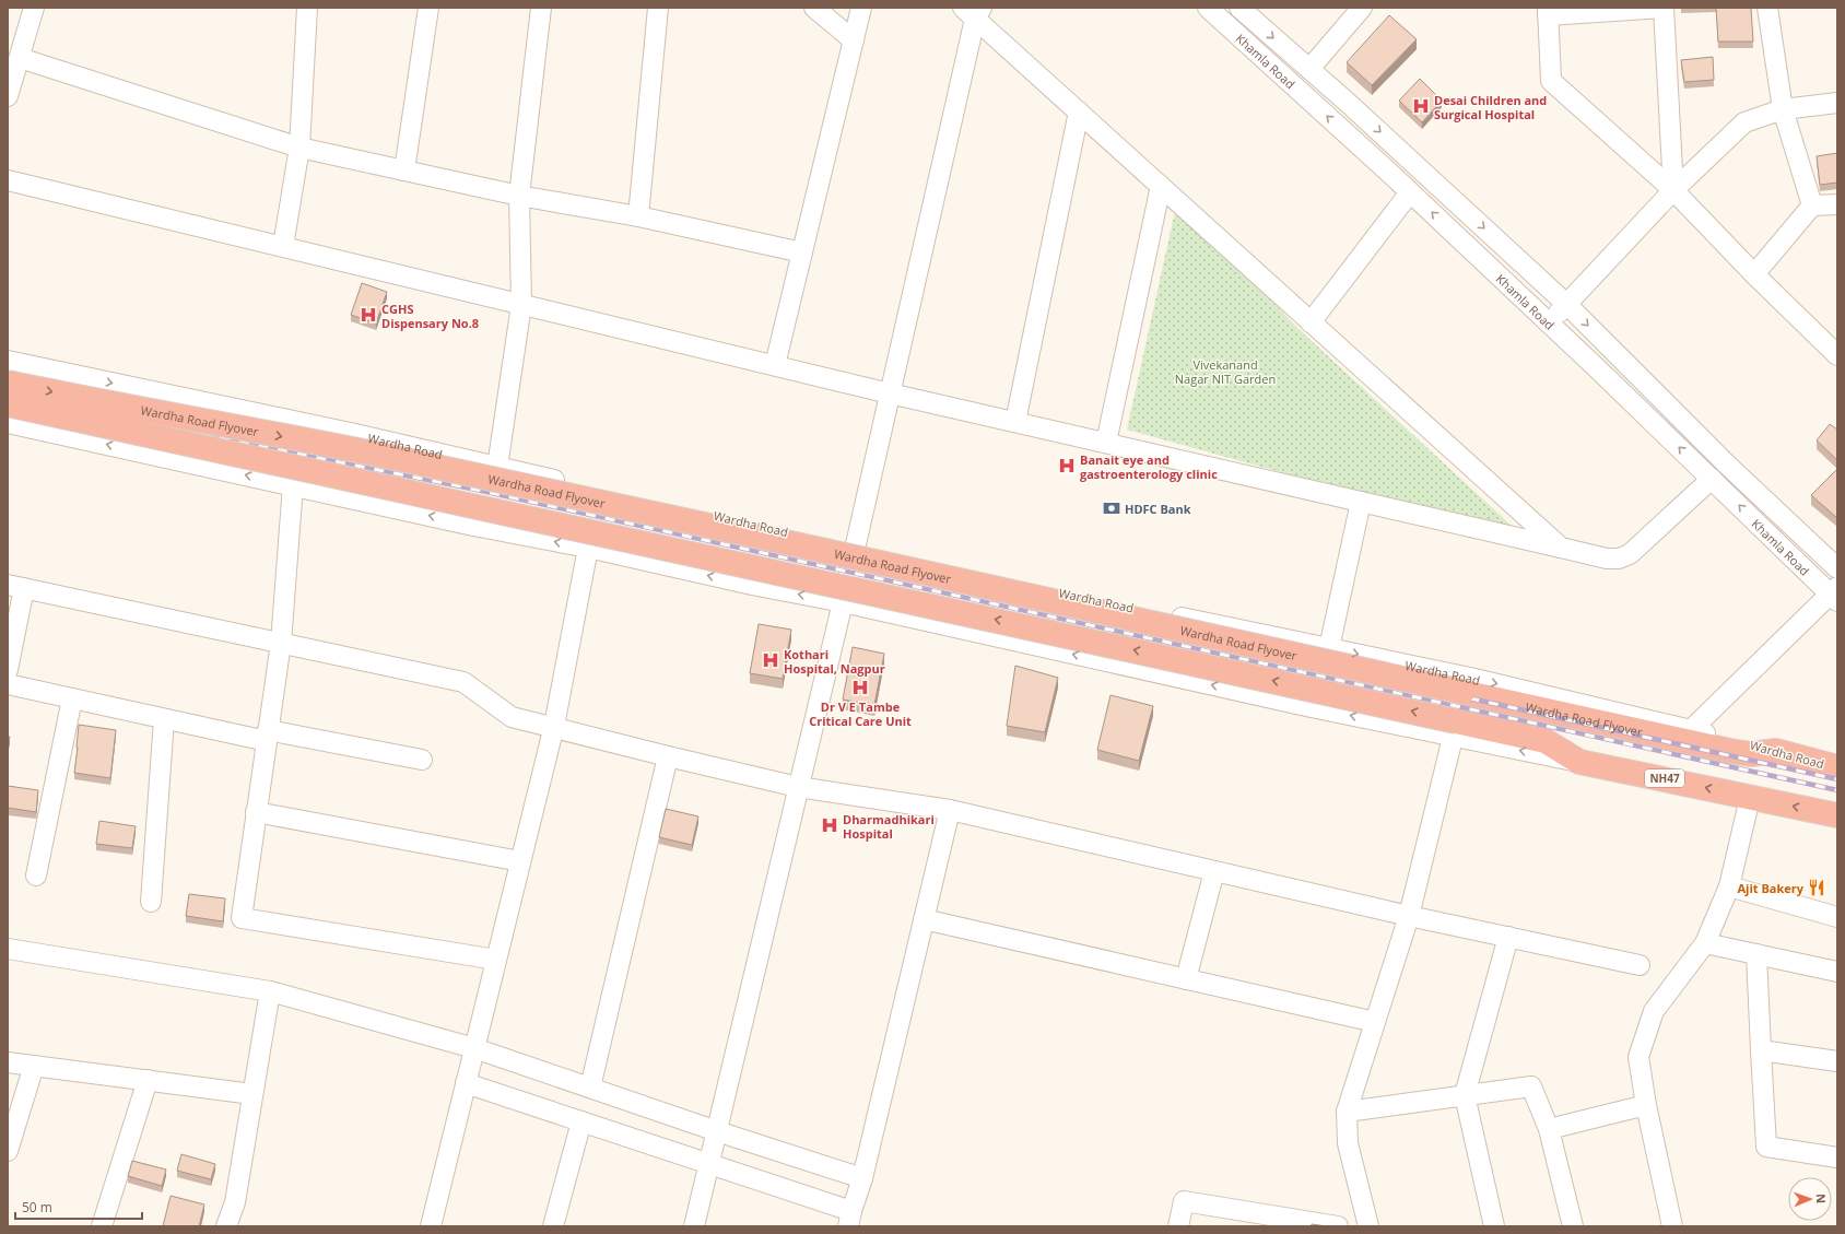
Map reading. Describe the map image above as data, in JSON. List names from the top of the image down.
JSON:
{
  "streets": {
    "highway": ["Wardha Road Flyover", "Wardha Road", "NH47"],
    "street": ["Khamla Road"]
  },
  "crossings": [
    ["Wardha Road Flyover", "Wardha Road"],
    ["Wardha Road Flyover", "NH47"]
  ],
  "parks": ["Vivekanand Nagar NIT Garden"],
  "places": {
    "hospital": [
      "Desai Children and Surgical Hospital",
      "CGHS Dispensary No.8",
      "Banait eye and gastroenterology clinic",
      "Kothari Hospital, Nagpur",
      "Dr V E Tambe Critical Care Unit",
      "Dharmadhikari Hospital"
    ],
    "bank": ["HDFC Bank"],
    "restaurant": ["Ajit Bakery"]
  },
  "scale_bar": "50 m",
  "north": "right"
}
